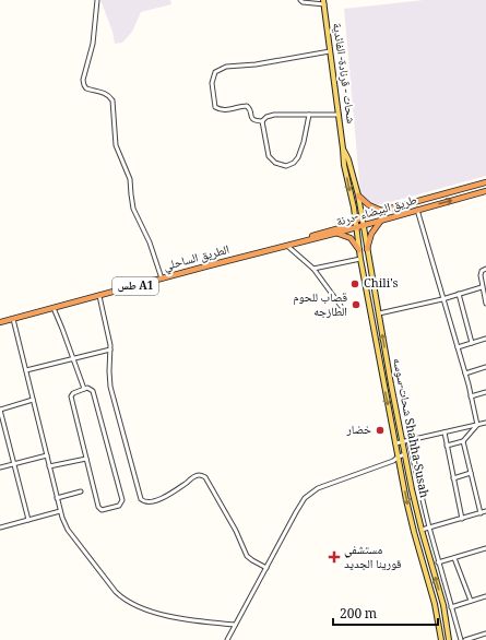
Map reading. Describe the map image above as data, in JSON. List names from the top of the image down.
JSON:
{
  "streets": {
    "highway": ["طريق البيضاء -درنة", "الطريق الساحلي", "طس A1"],
    "main road": ["شحات - قرنادة- الفائدية", "شحات-سوسه Shahha-Susah"]
  },
  "crossings": [
    ["شحات - قرنادة- الفائدية", "شحات-سوسه Shahha-Susah"],
    ["طريق البيضاء -درنة", "الطريق الساحلي"],
    ["طريق البيضاء -درنة", "شحات-سوسه Shahha-Susah"]
  ],
  "places": {
    "other": ["Chili's", "قصاب للحوم الطازجه", "خضار"],
    "health": ["مستشفي قورينا الجديد"]
  },
  "scale_bar": "200 m"
}
